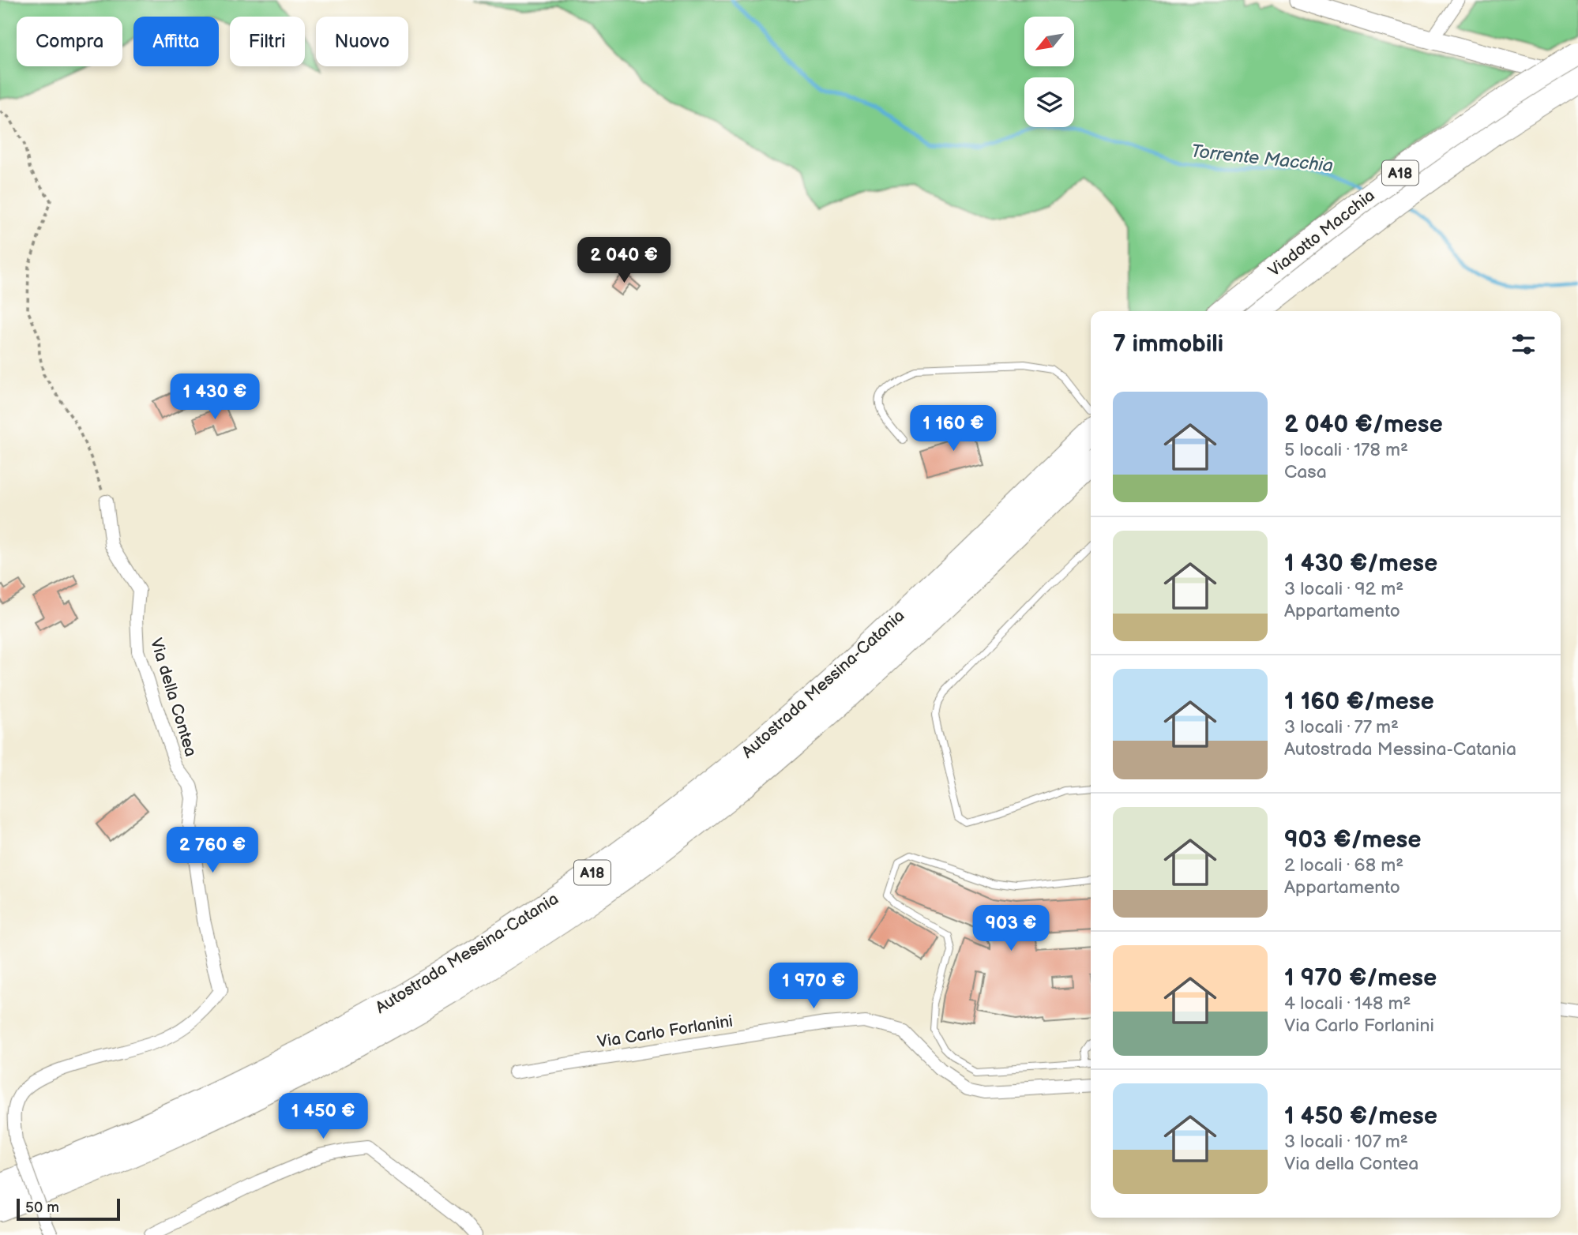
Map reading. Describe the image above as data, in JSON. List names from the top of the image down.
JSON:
{
  "streets": {
    "highway": ["A18", "Viadotto Macchia", "Autostrada Messina-Catania"],
    "street": ["Via della Contea", "Via Carlo Forlanini"]
  },
  "water": ["Torrente Macchia"],
  "scale_bar": "50 m",
  "north": "bottom left",
  "page": {
    "chip": [
      "Compra",
      "Affitta",
      "Filtri",
      "Nuovo"
    ],
    "price": [
      "2 040 €",
      "1 430 €",
      "1 160 €",
      "2 760 €",
      "903 €",
      "1 970 €",
      "1 450 €"
    ],
    "heading": "7 immobili",
    "list": [
      {
        "name": "2 040 €/mese",
        "note": "5 locali · 178 m² · Casa"
      },
      {
        "name": "1 430 €/mese",
        "note": "3 locali · 92 m² · Appartamento"
      },
      {
        "name": "1 160 €/mese",
        "note": "3 locali · 77 m² · Autostrada Messina-Catania"
      },
      {
        "name": "903 €/mese",
        "note": "2 locali · 68 m² · Appartamento"
      },
      {
        "name": "1 970 €/mese",
        "note": "4 locali · 148 m² · Via Carlo Forlanini"
      },
      {
        "name": "1 450 €/mese",
        "note": "3 locali · 107 m² · Via della Contea"
      }
    ],
    "scale": "50 m"
  }
}
